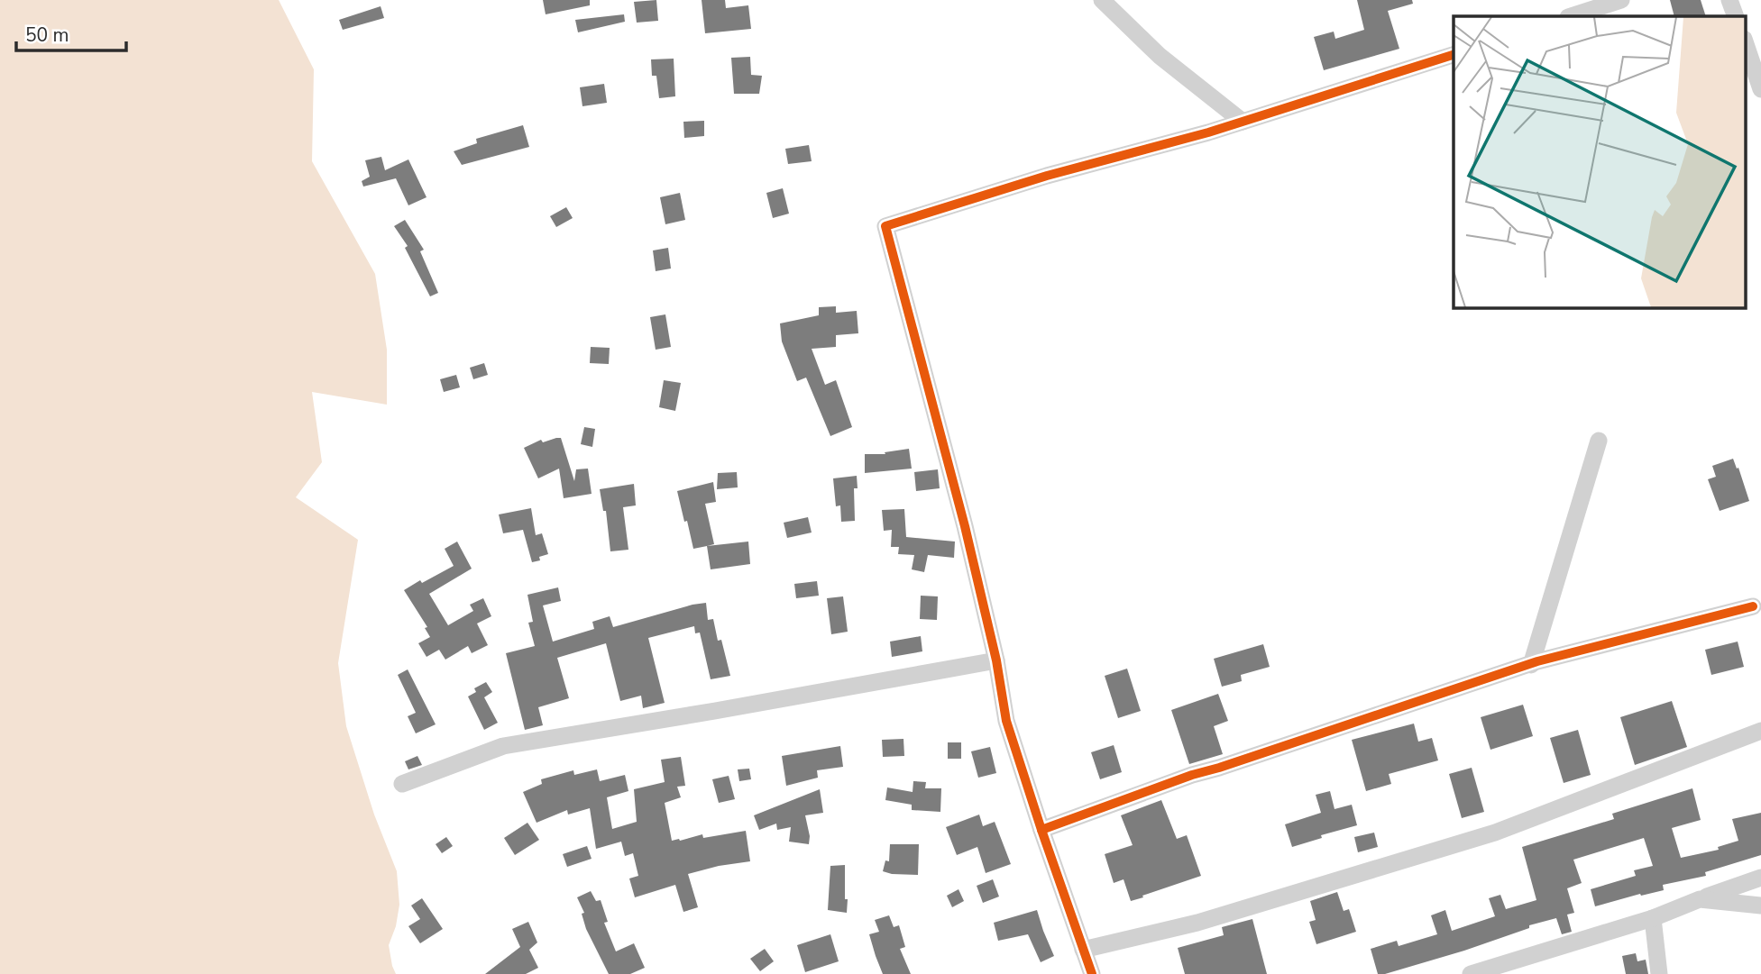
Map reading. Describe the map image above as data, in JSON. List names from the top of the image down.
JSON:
{
  "scale_bar": "50 m"
}
